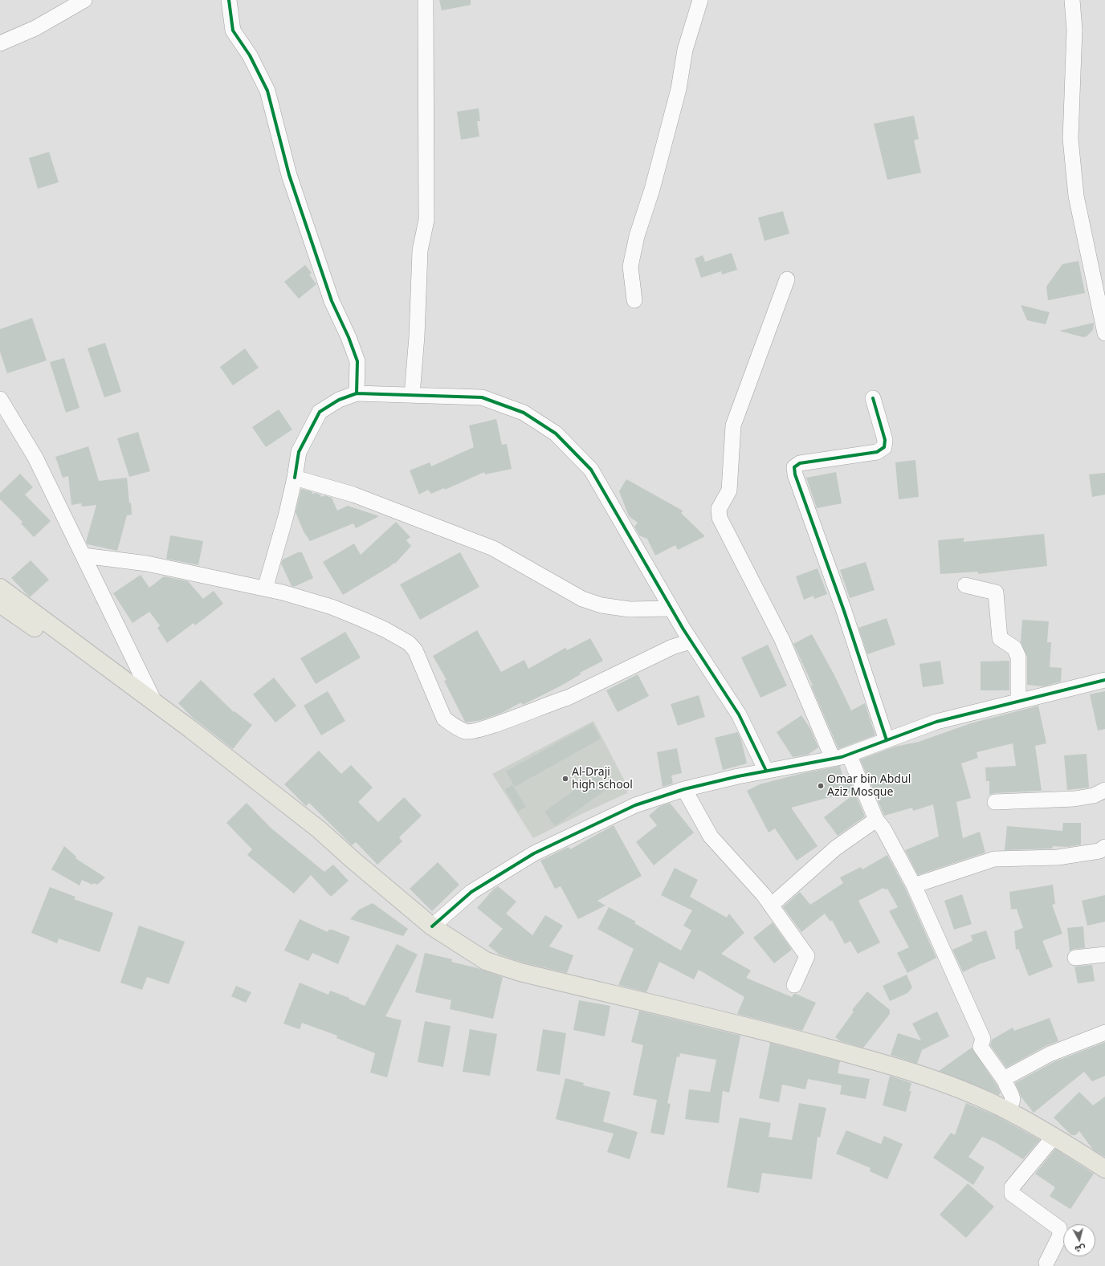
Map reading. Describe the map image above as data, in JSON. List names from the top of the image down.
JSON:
{
  "places": ["Al-Draji high school", "Omar bin Abdul Aziz Mosque"],
  "north": "bottom"
}
